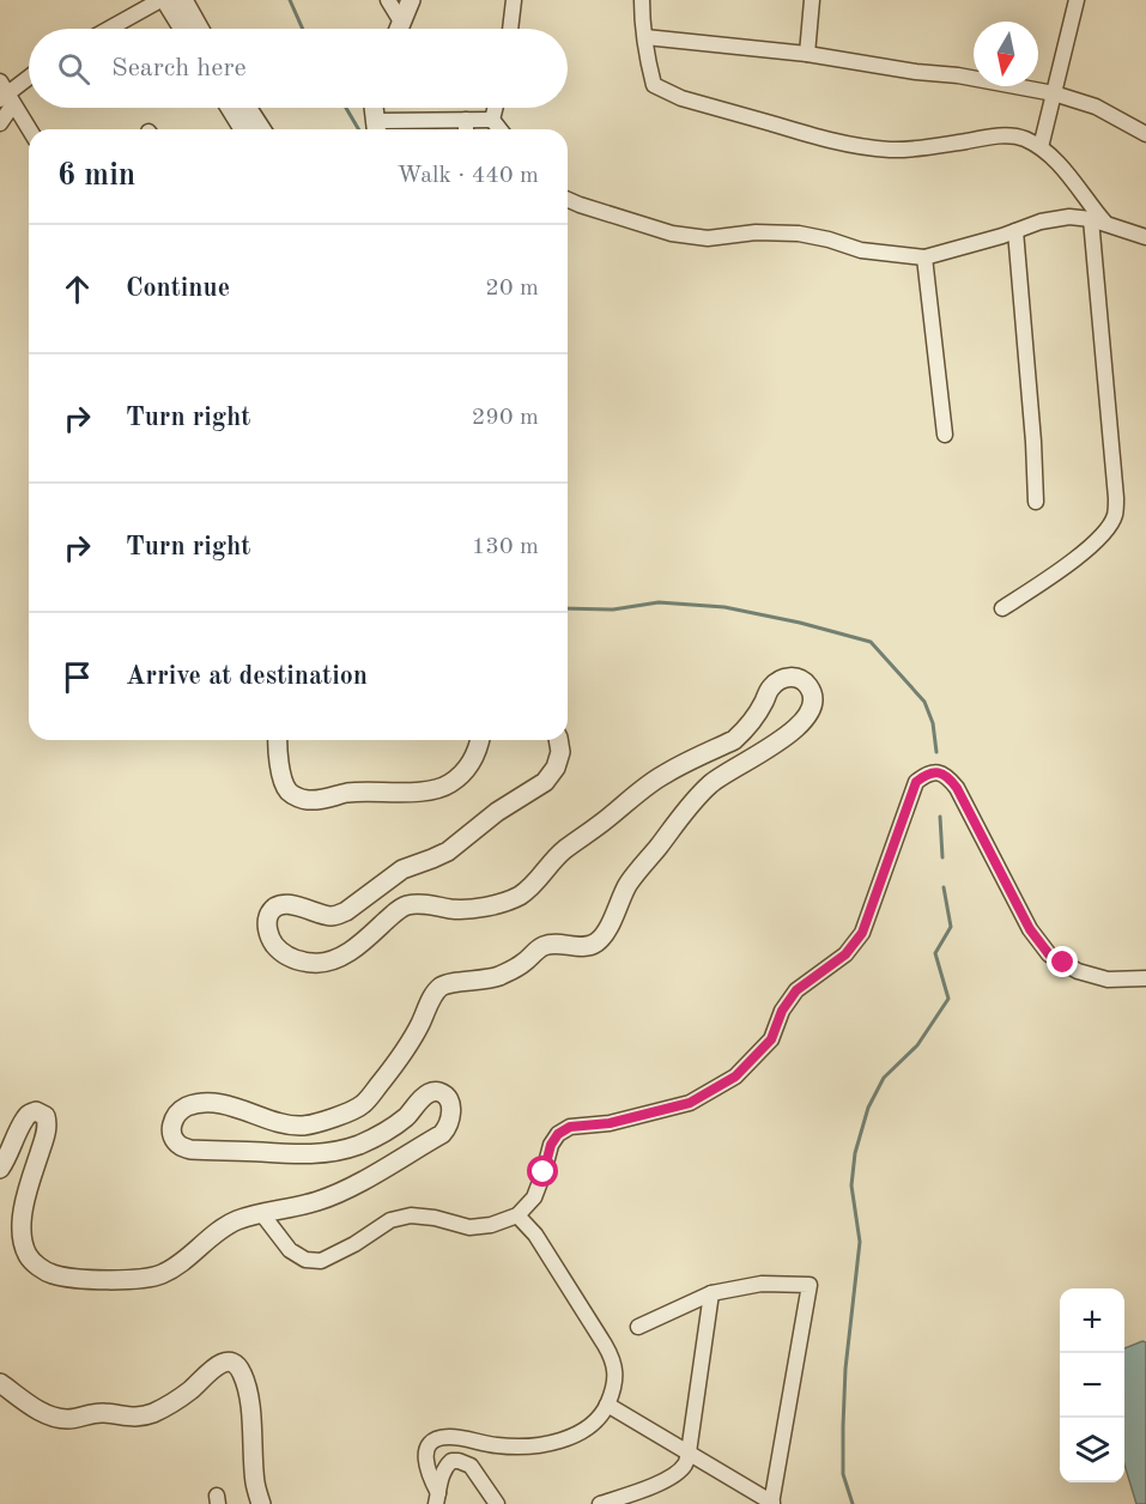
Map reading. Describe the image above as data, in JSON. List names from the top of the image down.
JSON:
{
  "north": "bottom",
  "page": {
    "search": "Search here",
    "heading": ["6 min", "Walk · 440 m"],
    "list": [
      ["Continue", "20 m"],
      ["Turn right", "290 m"],
      ["Turn right", "130 m"],
      "Arrive at destination"
    ],
    "map_buttons": ["+", "−"]
  }
}
